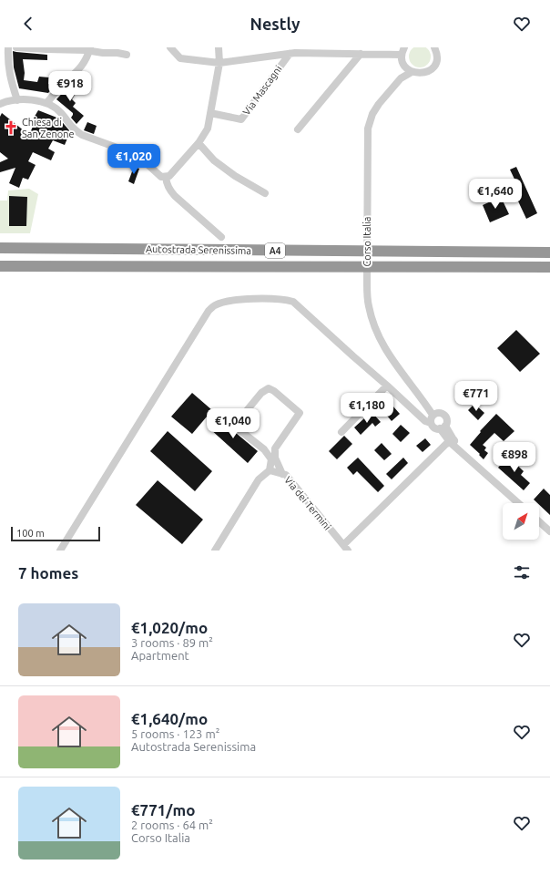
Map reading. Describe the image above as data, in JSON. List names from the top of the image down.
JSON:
{
  "streets": {
    "highway": ["Autostrada Serenissima", "A4"],
    "street": ["Via Mascagni", "Corso Italia", "Via dei Termini"]
  },
  "places": {
    "church": ["Chiesa di San Zenone"]
  },
  "scale_bar": "100 m",
  "north": "top right",
  "page": {
    "header": "Nestly",
    "price": [
      "€918",
      "€1,020",
      "€1,640",
      "€771",
      "€1,180",
      "€1,040",
      "€898"
    ],
    "scale": "100 m",
    "heading": "7 homes",
    "list": [
      {
        "name": "€1,020/mo",
        "note": "3 rooms · 89 m² · Apartment"
      },
      {
        "name": "€1,640/mo",
        "note": "5 rooms · 123 m² · Autostrada Serenissima"
      },
      {
        "name": "€771/mo",
        "note": "2 rooms · 64 m² · Corso Italia"
      }
    ]
  }
}
